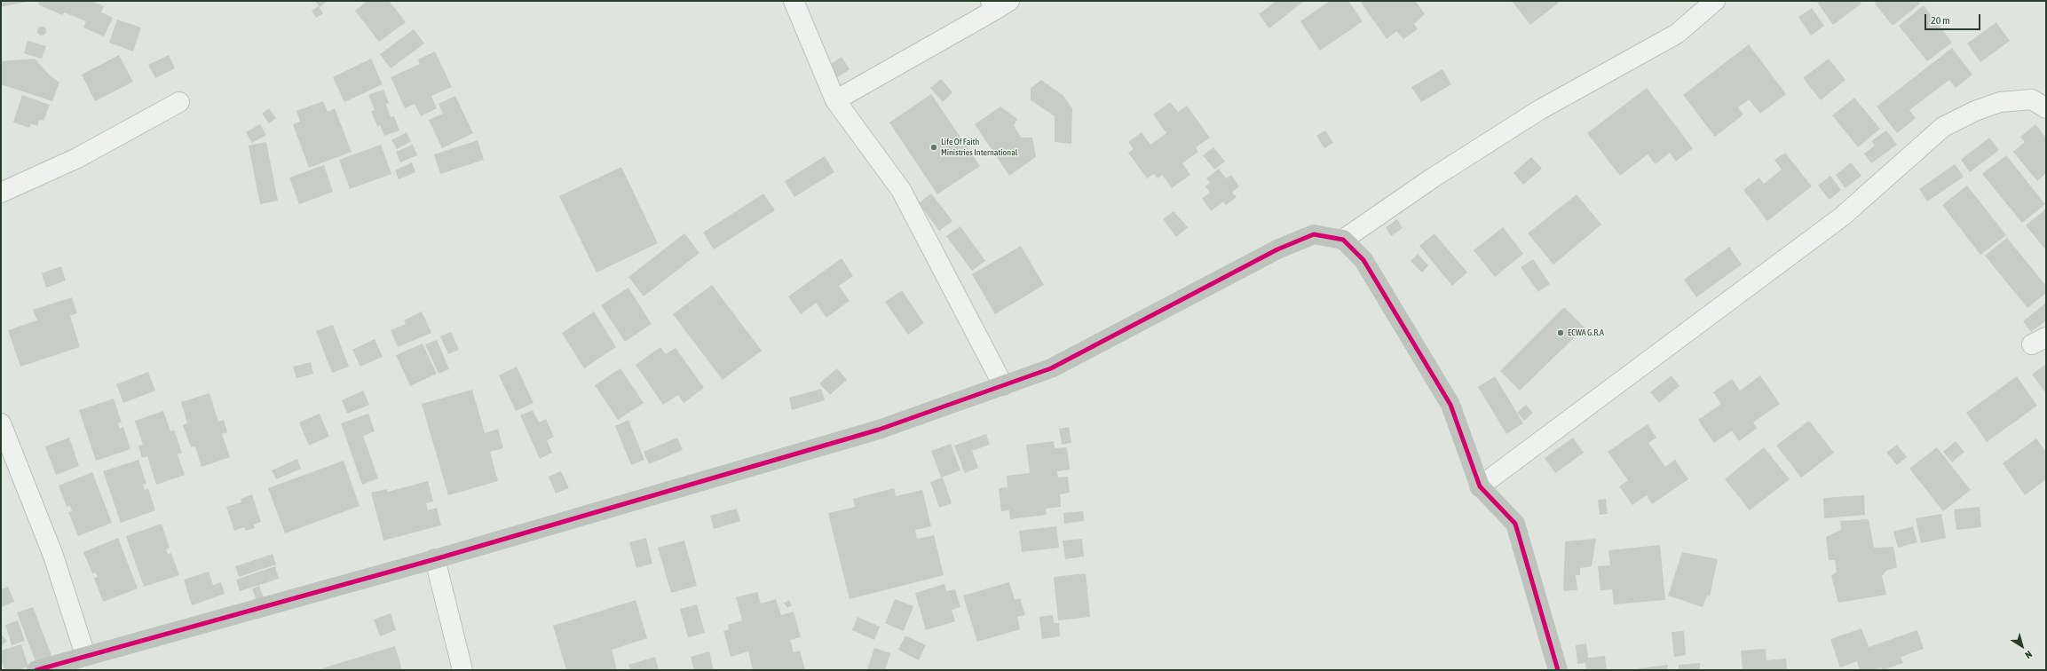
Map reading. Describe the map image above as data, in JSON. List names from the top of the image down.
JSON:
{
  "places": ["Life Of Faith Ministries International", "ECWA G.R.A"],
  "scale_bar": "20 m",
  "north": "bottom right"
}
